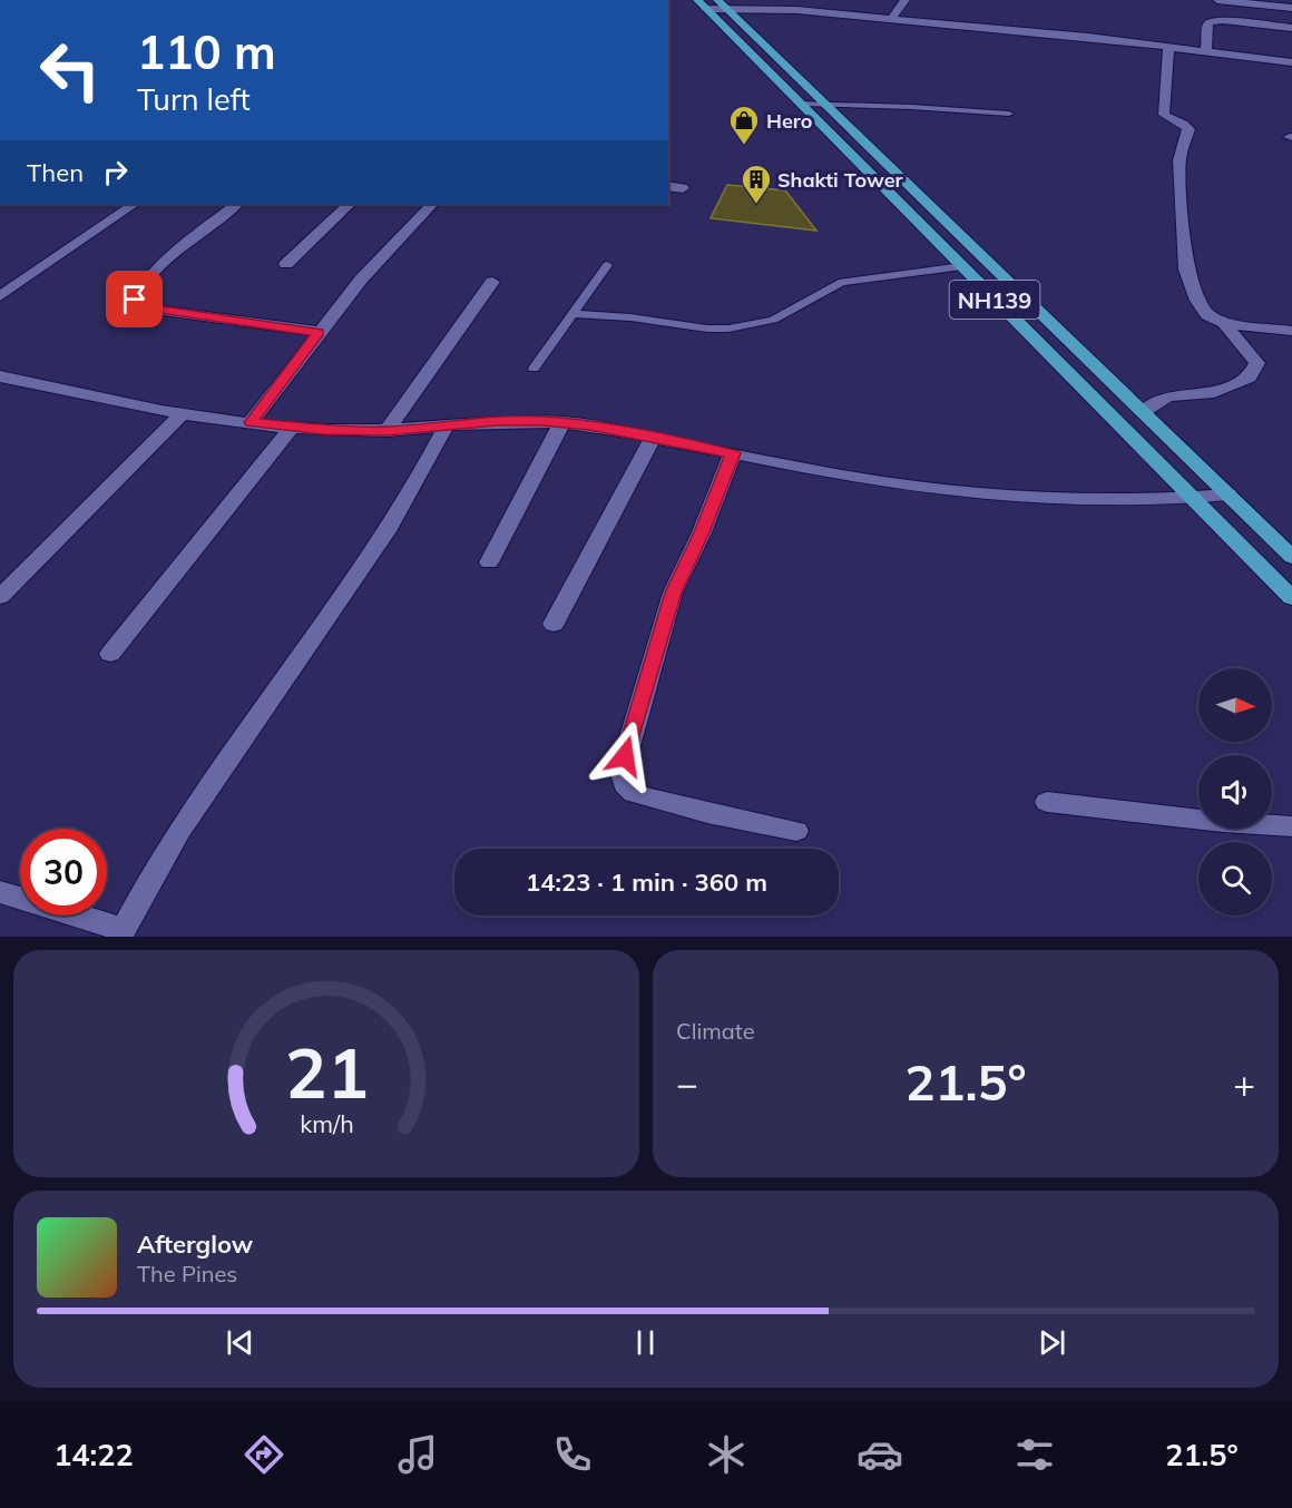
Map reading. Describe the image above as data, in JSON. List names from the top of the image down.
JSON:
{
  "streets": {
    "highway": ["NH139"]
  },
  "places": {
    "shop": ["Hero"],
    "building": ["Shakti Tower"]
  },
  "north": "right",
  "page": {
    "turn": ["110 m", "Turn left"],
    "then": "Then",
    "limit": "30",
    "trip": "14:23 · 1 min · 360 m",
    "tile": "Climate",
    "heat": ["−", "21.5°", "+"],
    "song": ["Afterglow", "The Pines"],
    "tabs": ["14:22", "21.5°"],
    "gauge": ["21", "km/h"]
  }
}
